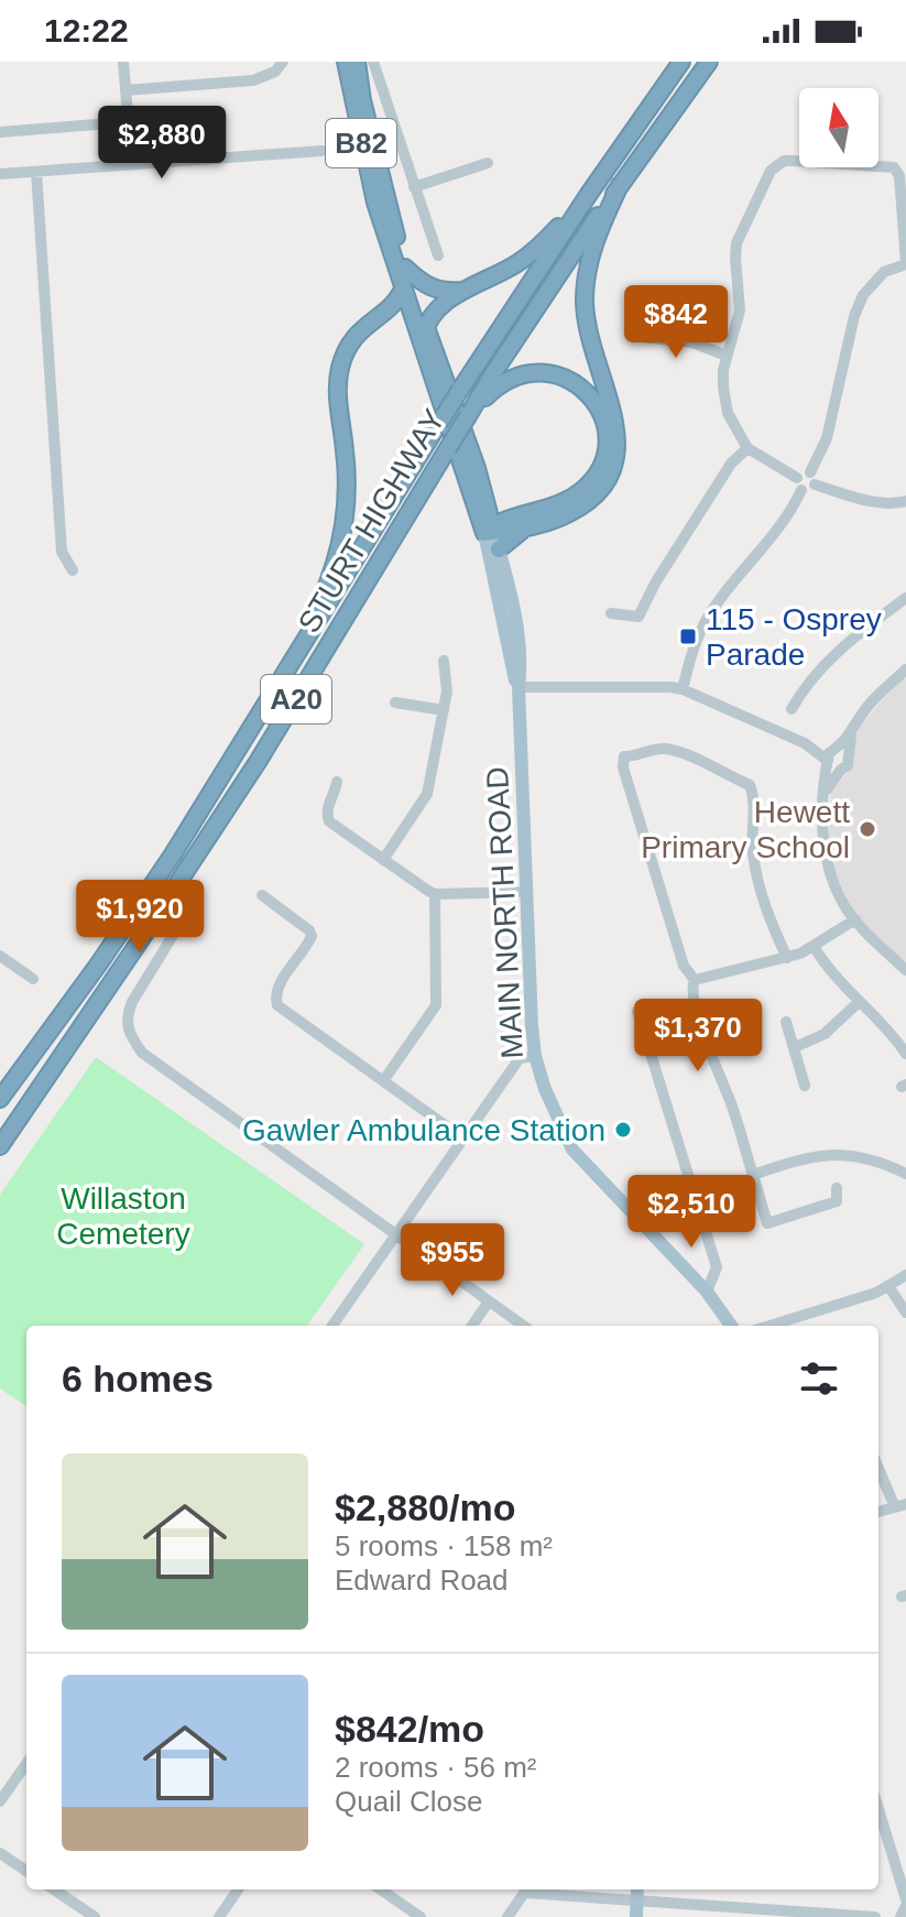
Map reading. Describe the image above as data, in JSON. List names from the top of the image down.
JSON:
{
  "streets": {
    "highway": ["B82", "STURT HIGHWAY", "A20"],
    "main road": ["MAIN NORTH ROAD"]
  },
  "crossings": [
    ["B82", "MAIN NORTH ROAD"]
  ],
  "parks": ["Willaston Cemetery"],
  "places": {
    "transit": ["115 - Osprey Parade"],
    "other": ["Hewett Primary School", "Gawler Ambulance Station"]
  },
  "north": "top",
  "page": {
    "status": "12:22",
    "price": [
      "$2,880",
      "$842",
      "$1,920",
      "$1,370",
      "$2,510",
      "$955"
    ],
    "heading": "6 homes",
    "list": [
      {
        "name": "$2,880/mo",
        "note": "5 rooms · 158 m² · Edward Road"
      },
      {
        "name": "$842/mo",
        "note": "2 rooms · 56 m² · Quail Close"
      }
    ]
  }
}
